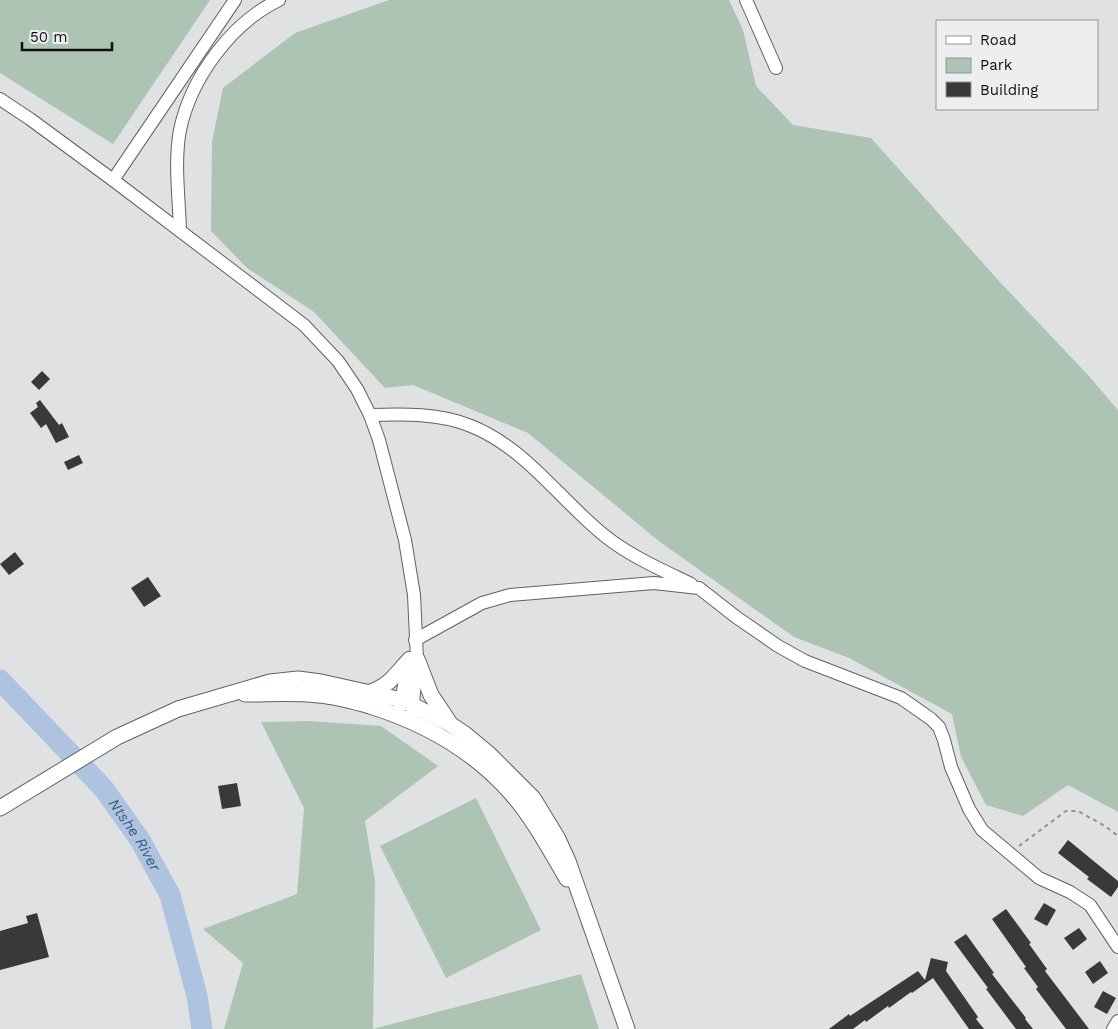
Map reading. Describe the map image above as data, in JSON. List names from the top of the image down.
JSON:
{
  "water": ["Ntshe River"],
  "legend": ["Road", "Park", "Building"],
  "scale_bar": "50 m"
}
